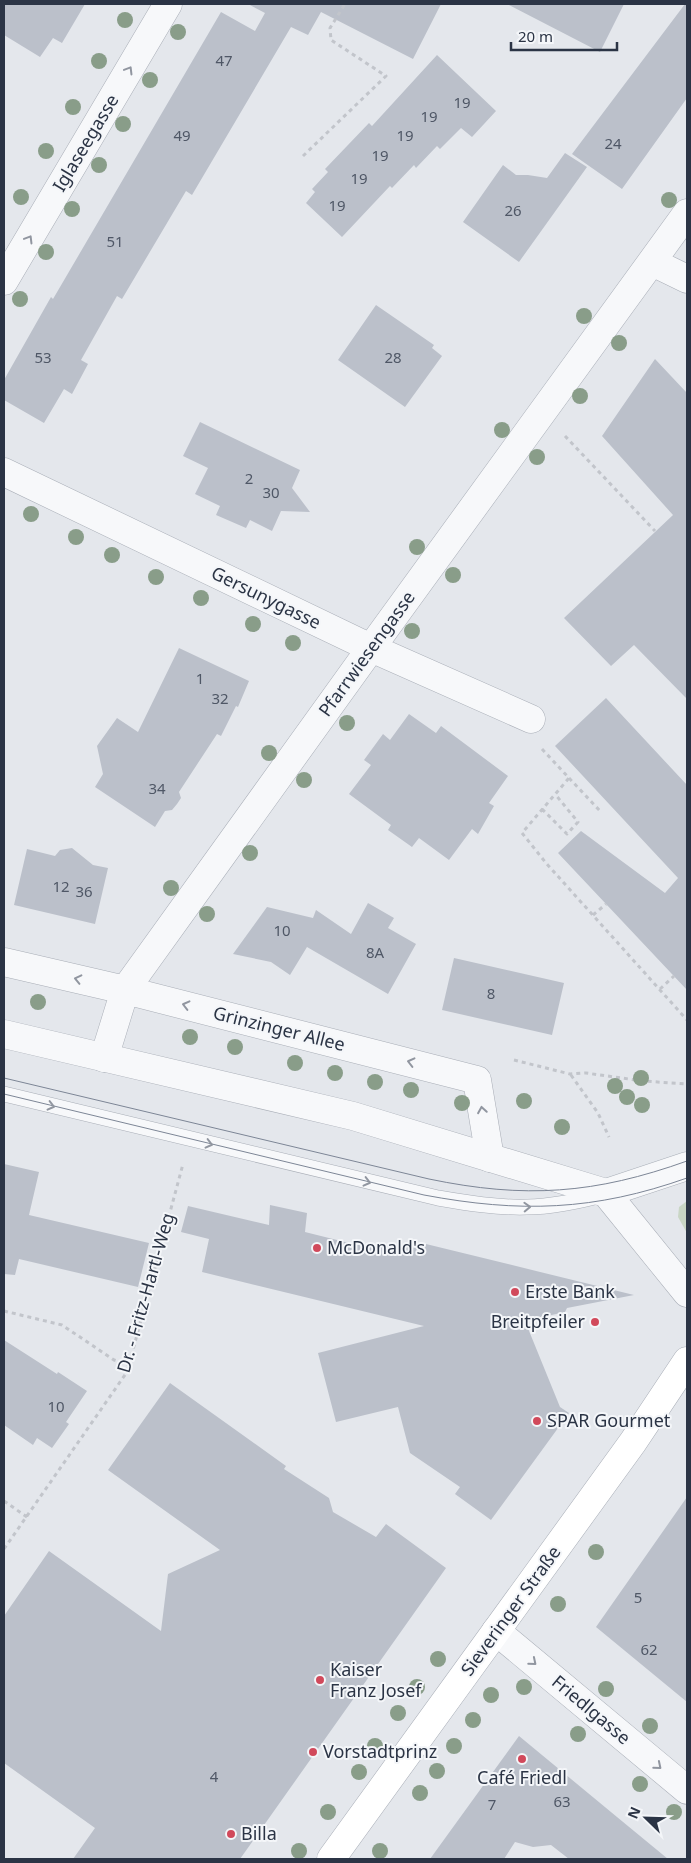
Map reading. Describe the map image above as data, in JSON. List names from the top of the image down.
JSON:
{
  "streets": {
    "main road": ["Sieveringer Straße"],
    "street": [
      "Iglaseegasse",
      "Gersunygasse",
      "Pfarrwiesengasse",
      "Grinzinger Allee",
      "Friedlgasse"
    ],
    "path": ["Dr. - Fritz-Hartl-Weg"]
  },
  "crossings": [
    ["Gersunygasse", "Pfarrwiesengasse"],
    ["Pfarrwiesengasse", "Grinzinger Allee"],
    ["Sieveringer Straße", "Friedlgasse"]
  ],
  "one_way": ["Iglaseegasse", "Friedlgasse"],
  "places": [
    "McDonald's",
    "Erste Bank",
    "Breitpfeiler",
    "SPAR Gourmet",
    "Kaiser Franz Josef",
    "Vorstadtprinz",
    "Café Friedl",
    "Billa"
  ],
  "house_numbers": [
    "47",
    "19",
    "19",
    "49",
    "19",
    "24",
    "19",
    "19",
    "19",
    "26",
    "51",
    "53",
    "28",
    "2",
    "30",
    "1",
    "32",
    "34",
    "12",
    "36",
    "10",
    "8A",
    "8",
    "10",
    "5",
    "62",
    "4",
    "63",
    "7"
  ],
  "scale_bar": "20 m",
  "north": "top left"
}
